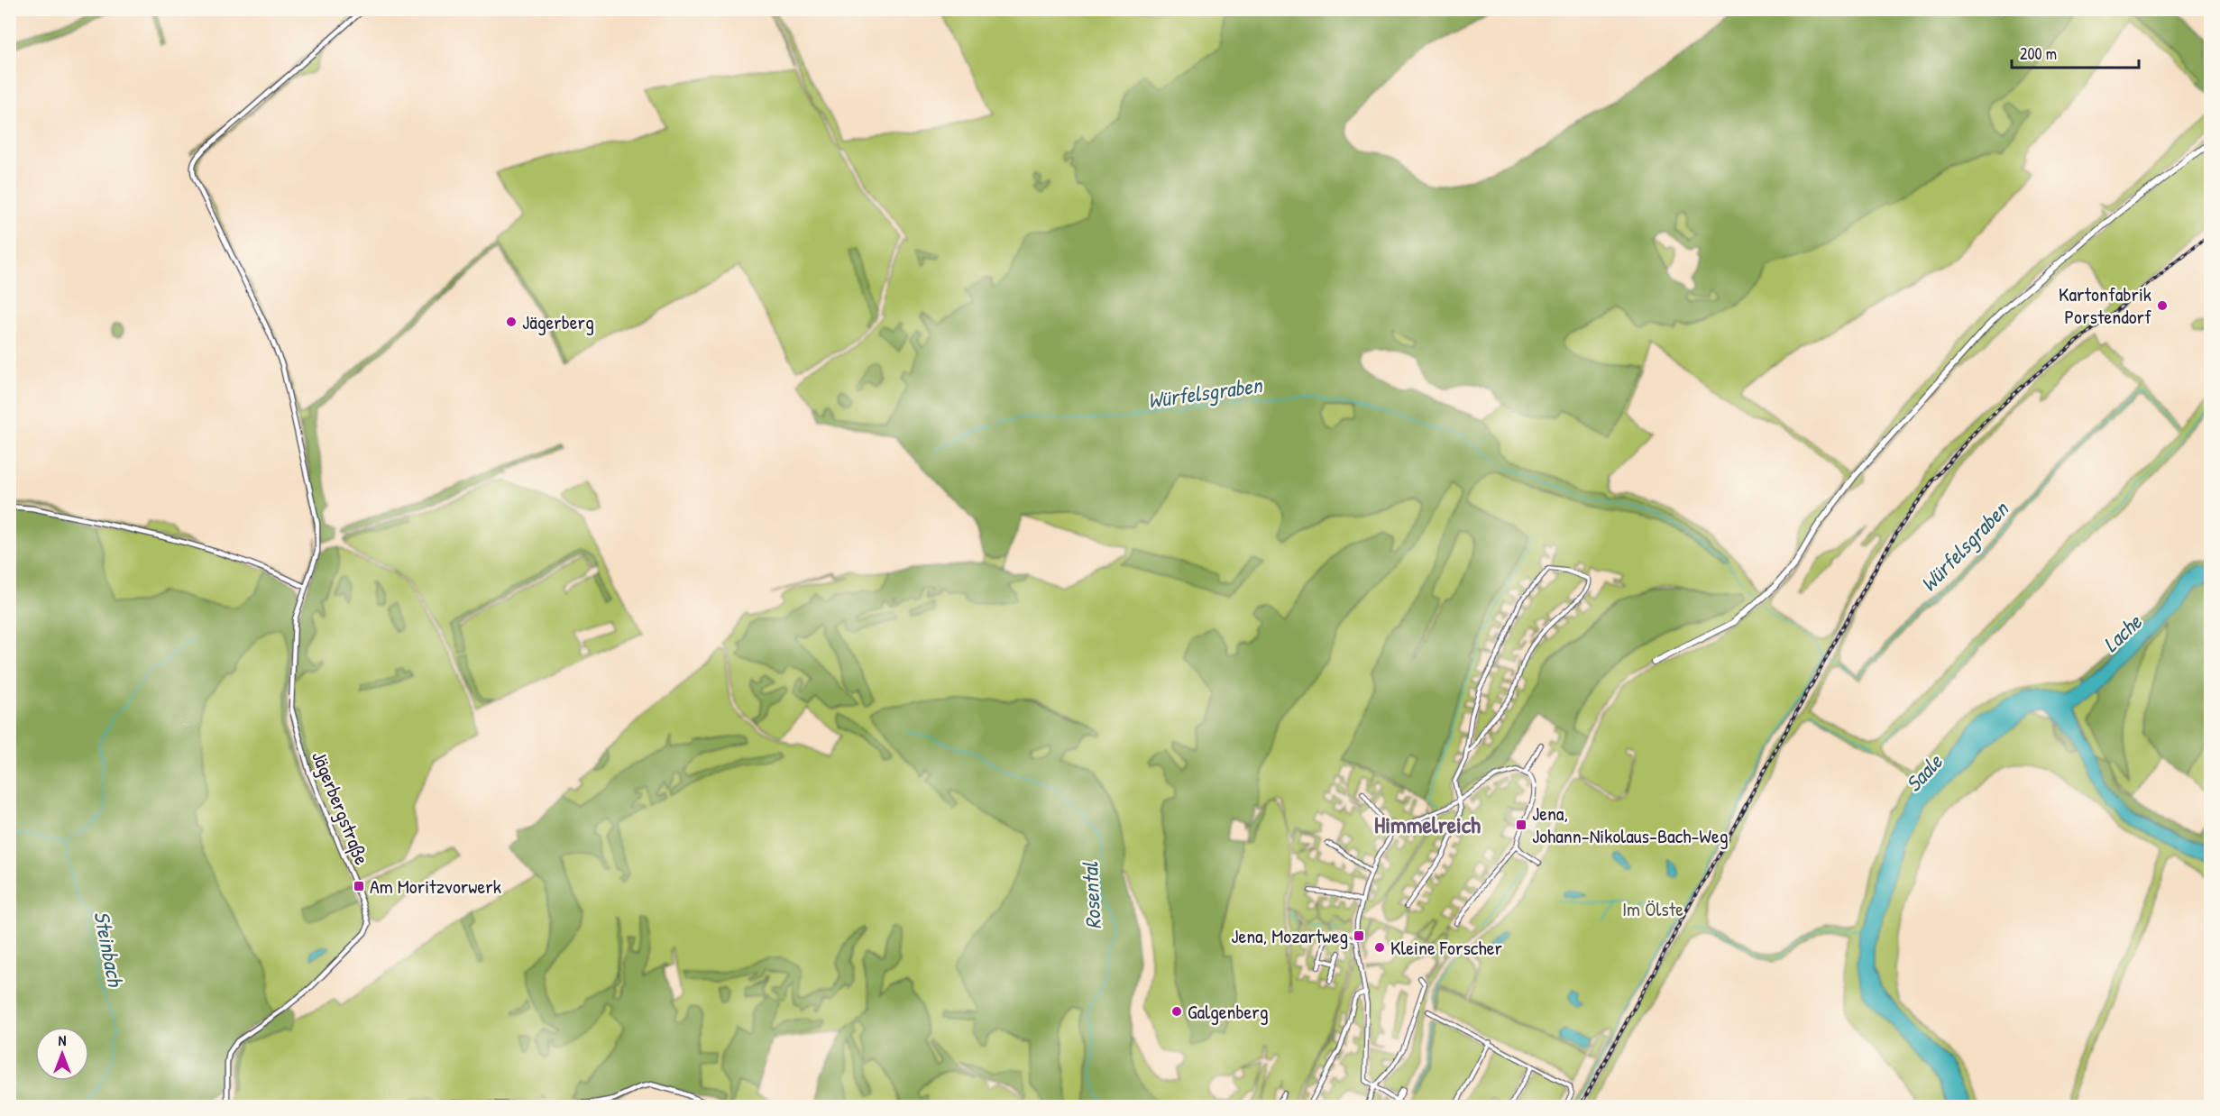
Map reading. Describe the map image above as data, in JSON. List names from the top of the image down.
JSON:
{
  "streets": {
    "street": ["Jägerbergstraße"]
  },
  "districts": ["Himmelreich"],
  "water": [
    "Würfelsgraben",
    "Lache",
    "Saale",
    "Rosental",
    "Steinbach"
  ],
  "parks": ["Im Ölste"],
  "places": {
    "other": [
      "Kartonfabrik Porstendorf",
      "Jägerberg",
      "Kleine Forscher",
      "Galgenberg"
    ],
    "transit": ["Jena, Johann-Nikolaus-Bach-Weg", "Am Moritzvorwerk", "Jena, Mozartweg"]
  },
  "scale_bar": "200 m",
  "north": "top"
}
